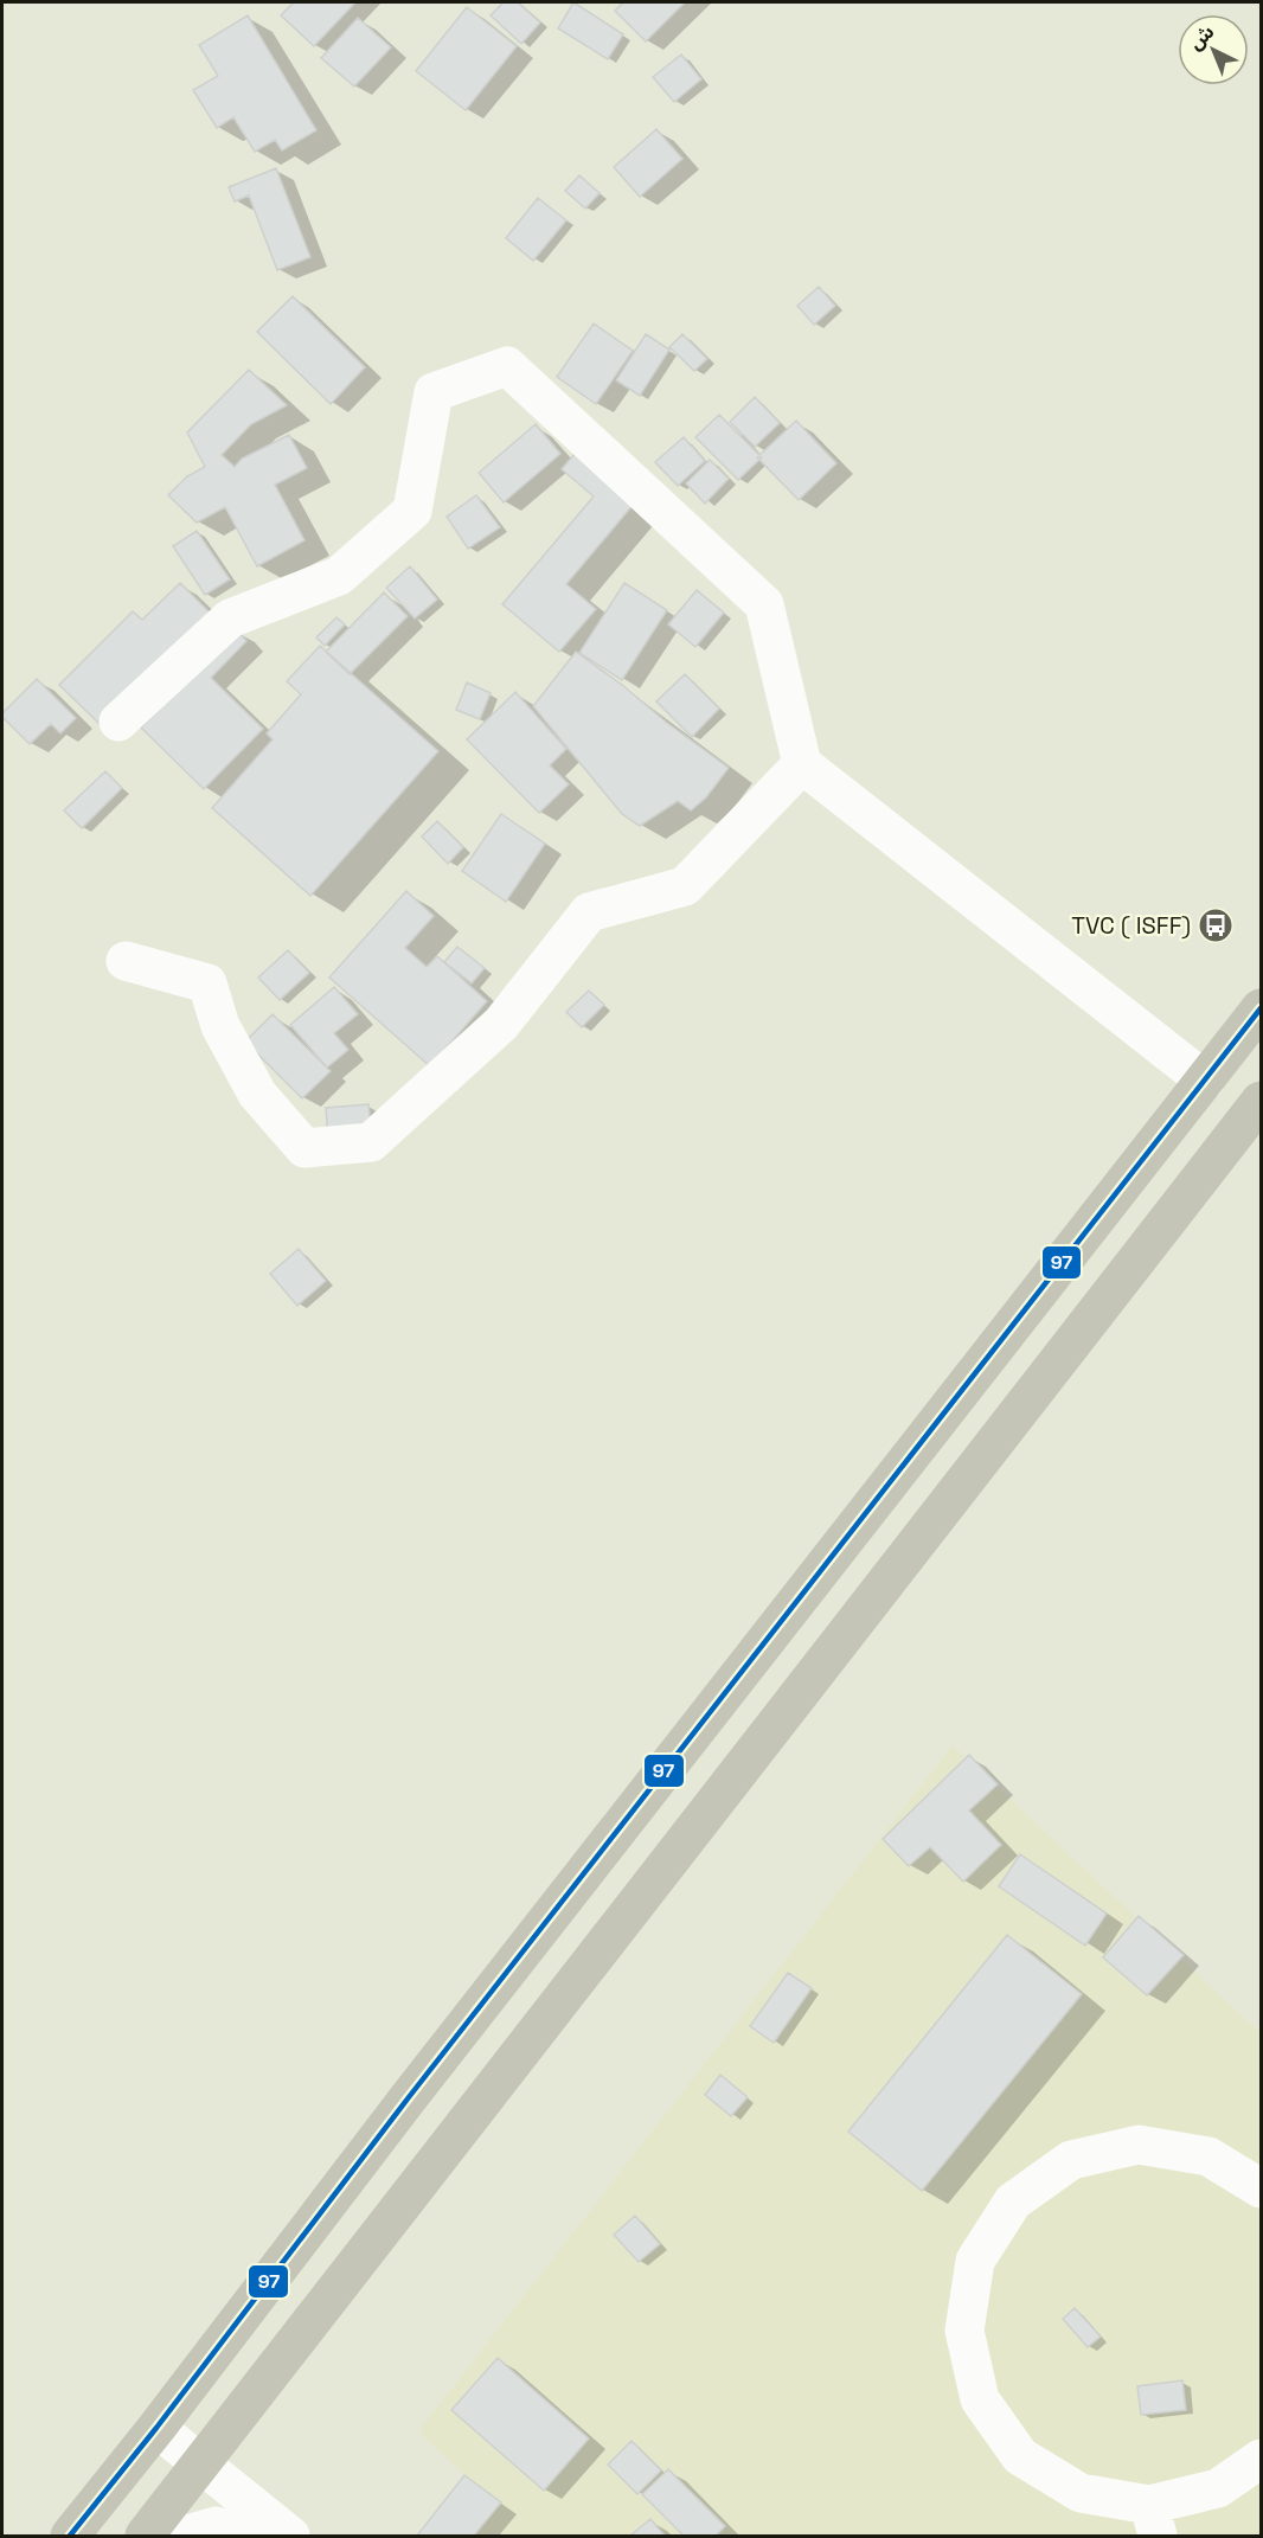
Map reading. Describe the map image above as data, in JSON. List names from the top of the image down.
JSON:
{
  "places": {
    "bus stop": ["TVC ( ISFF)"]
  },
  "lines": ["transit line 97"],
  "north": "top left"
}
